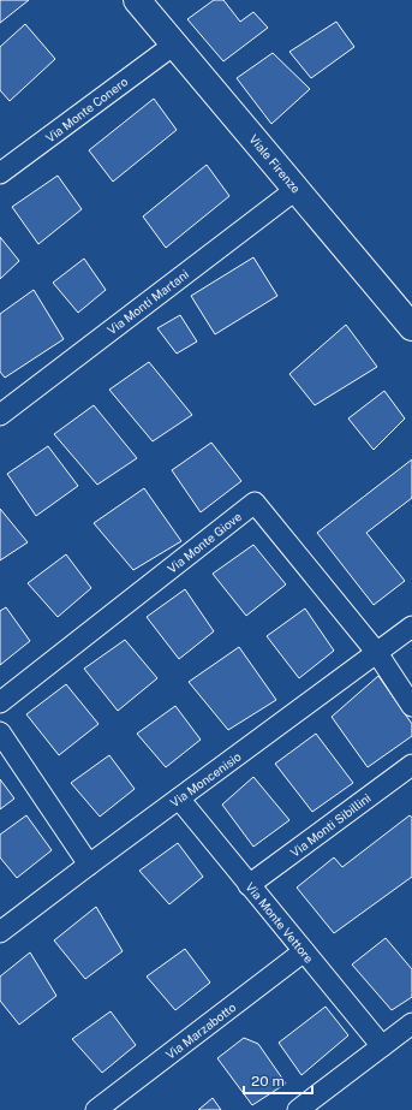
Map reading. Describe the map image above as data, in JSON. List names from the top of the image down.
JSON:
{
  "streets": {
    "main road": ["Viale Firenze"],
    "street": [
      "Via Monte Conero",
      "Via Monti Martani",
      "Via Monte Giove",
      "Via Moncenisio",
      "Via Monti Sibillini",
      "Via Monte Vettore",
      "Via Marzabotto"
    ]
  },
  "crossings": [
    ["Via Monte Conero", "Viale Firenze"],
    ["Viale Firenze", "Via Monti Martani"],
    ["Via Monte Giove", "Via Moncenisio"],
    ["Via Moncenisio", "Via Monte Vettore"],
    ["Via Monti Sibillini", "Via Monte Vettore"],
    ["Via Monte Vettore", "Via Marzabotto"]
  ],
  "scale_bar": "20 m"
}
